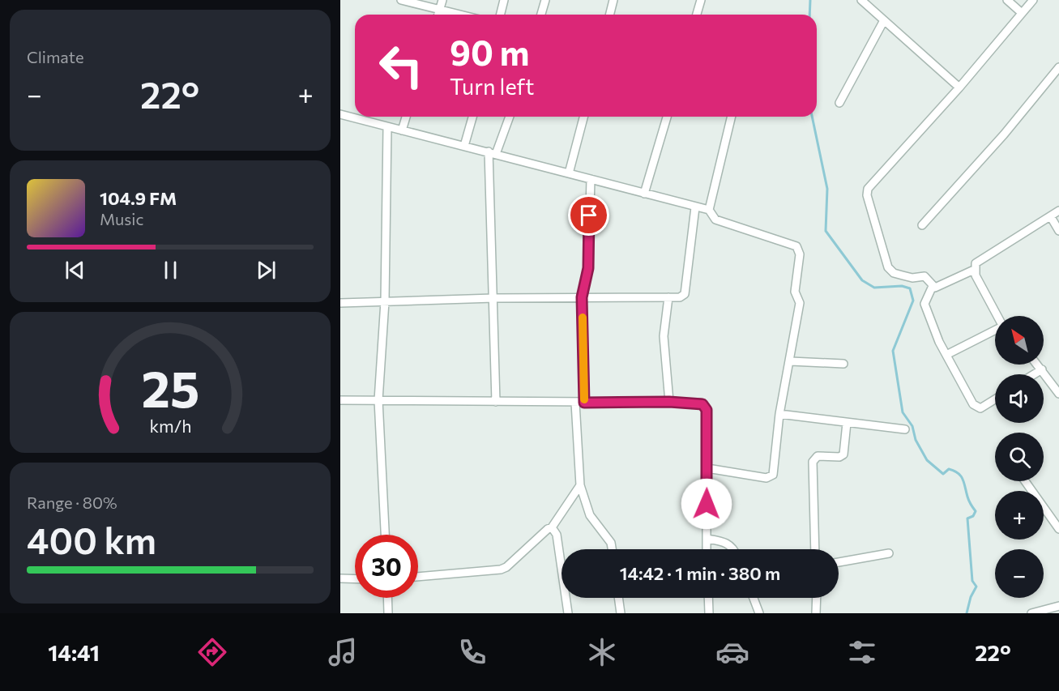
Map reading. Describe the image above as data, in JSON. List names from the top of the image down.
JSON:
{
  "north": "top left",
  "page": {
    "tile": [
      "Climate",
      ["Range · 80%", "400 km"]
    ],
    "turn": ["90 m", "Turn left"],
    "heat": ["−", "22°", "+"],
    "song": ["104.9 FM", "Music"],
    "map_buttons": ["+", "−"],
    "limit": "30",
    "trip": "14:42 · 1 min · 380 m",
    "tabs": ["14:41", "22°"],
    "gauge": ["25", "km/h"]
  }
}
